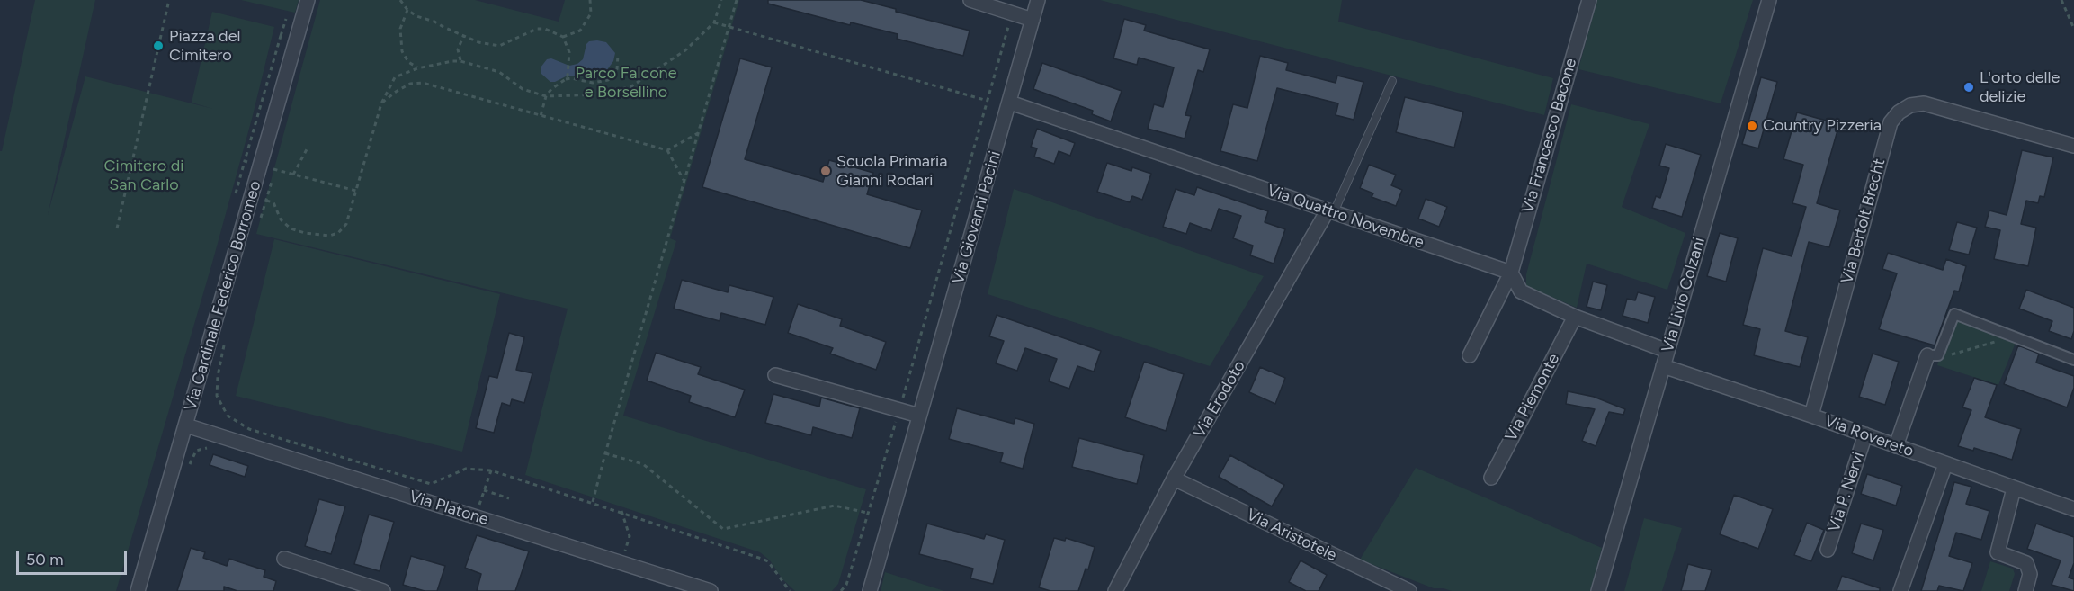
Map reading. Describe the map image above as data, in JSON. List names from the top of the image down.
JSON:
{
  "streets": {
    "street": [
      "Via Francesco Bacone",
      "Via Quattro Novembre",
      "Via Giovanni Pacini",
      "Via Bertolt Brecht",
      "Via Livio Colzani",
      "Via Cardinale Federico Borromeo",
      "Via Piemonte",
      "Via Erodoto",
      "Via Rovereto",
      "Via P. Nervi",
      "Via Platone",
      "Via Aristotele"
    ]
  },
  "crossings": [
    ["Via Francesco Bacone", "Via Quattro Novembre"],
    ["Via Quattro Novembre", "Via Giovanni Pacini"],
    ["Via Quattro Novembre", "Via Erodoto"],
    ["Via Bertolt Brecht", "Via Rovereto"],
    ["Via Livio Colzani", "Via Rovereto"],
    ["Via Cardinale Federico Borromeo", "Via Platone"],
    ["Via Erodoto", "Via Aristotele"],
    ["Via Rovereto", "Via P. Nervi"]
  ],
  "parks": ["Parco Falcone e Borsellino", "Cimitero di San Carlo"],
  "places": [
    "Piazza del Cimitero",
    "L'orto delle delizie",
    "Country Pizzeria",
    "Scuola Primaria Gianni Rodari"
  ],
  "scale_bar": "50 m"
}
